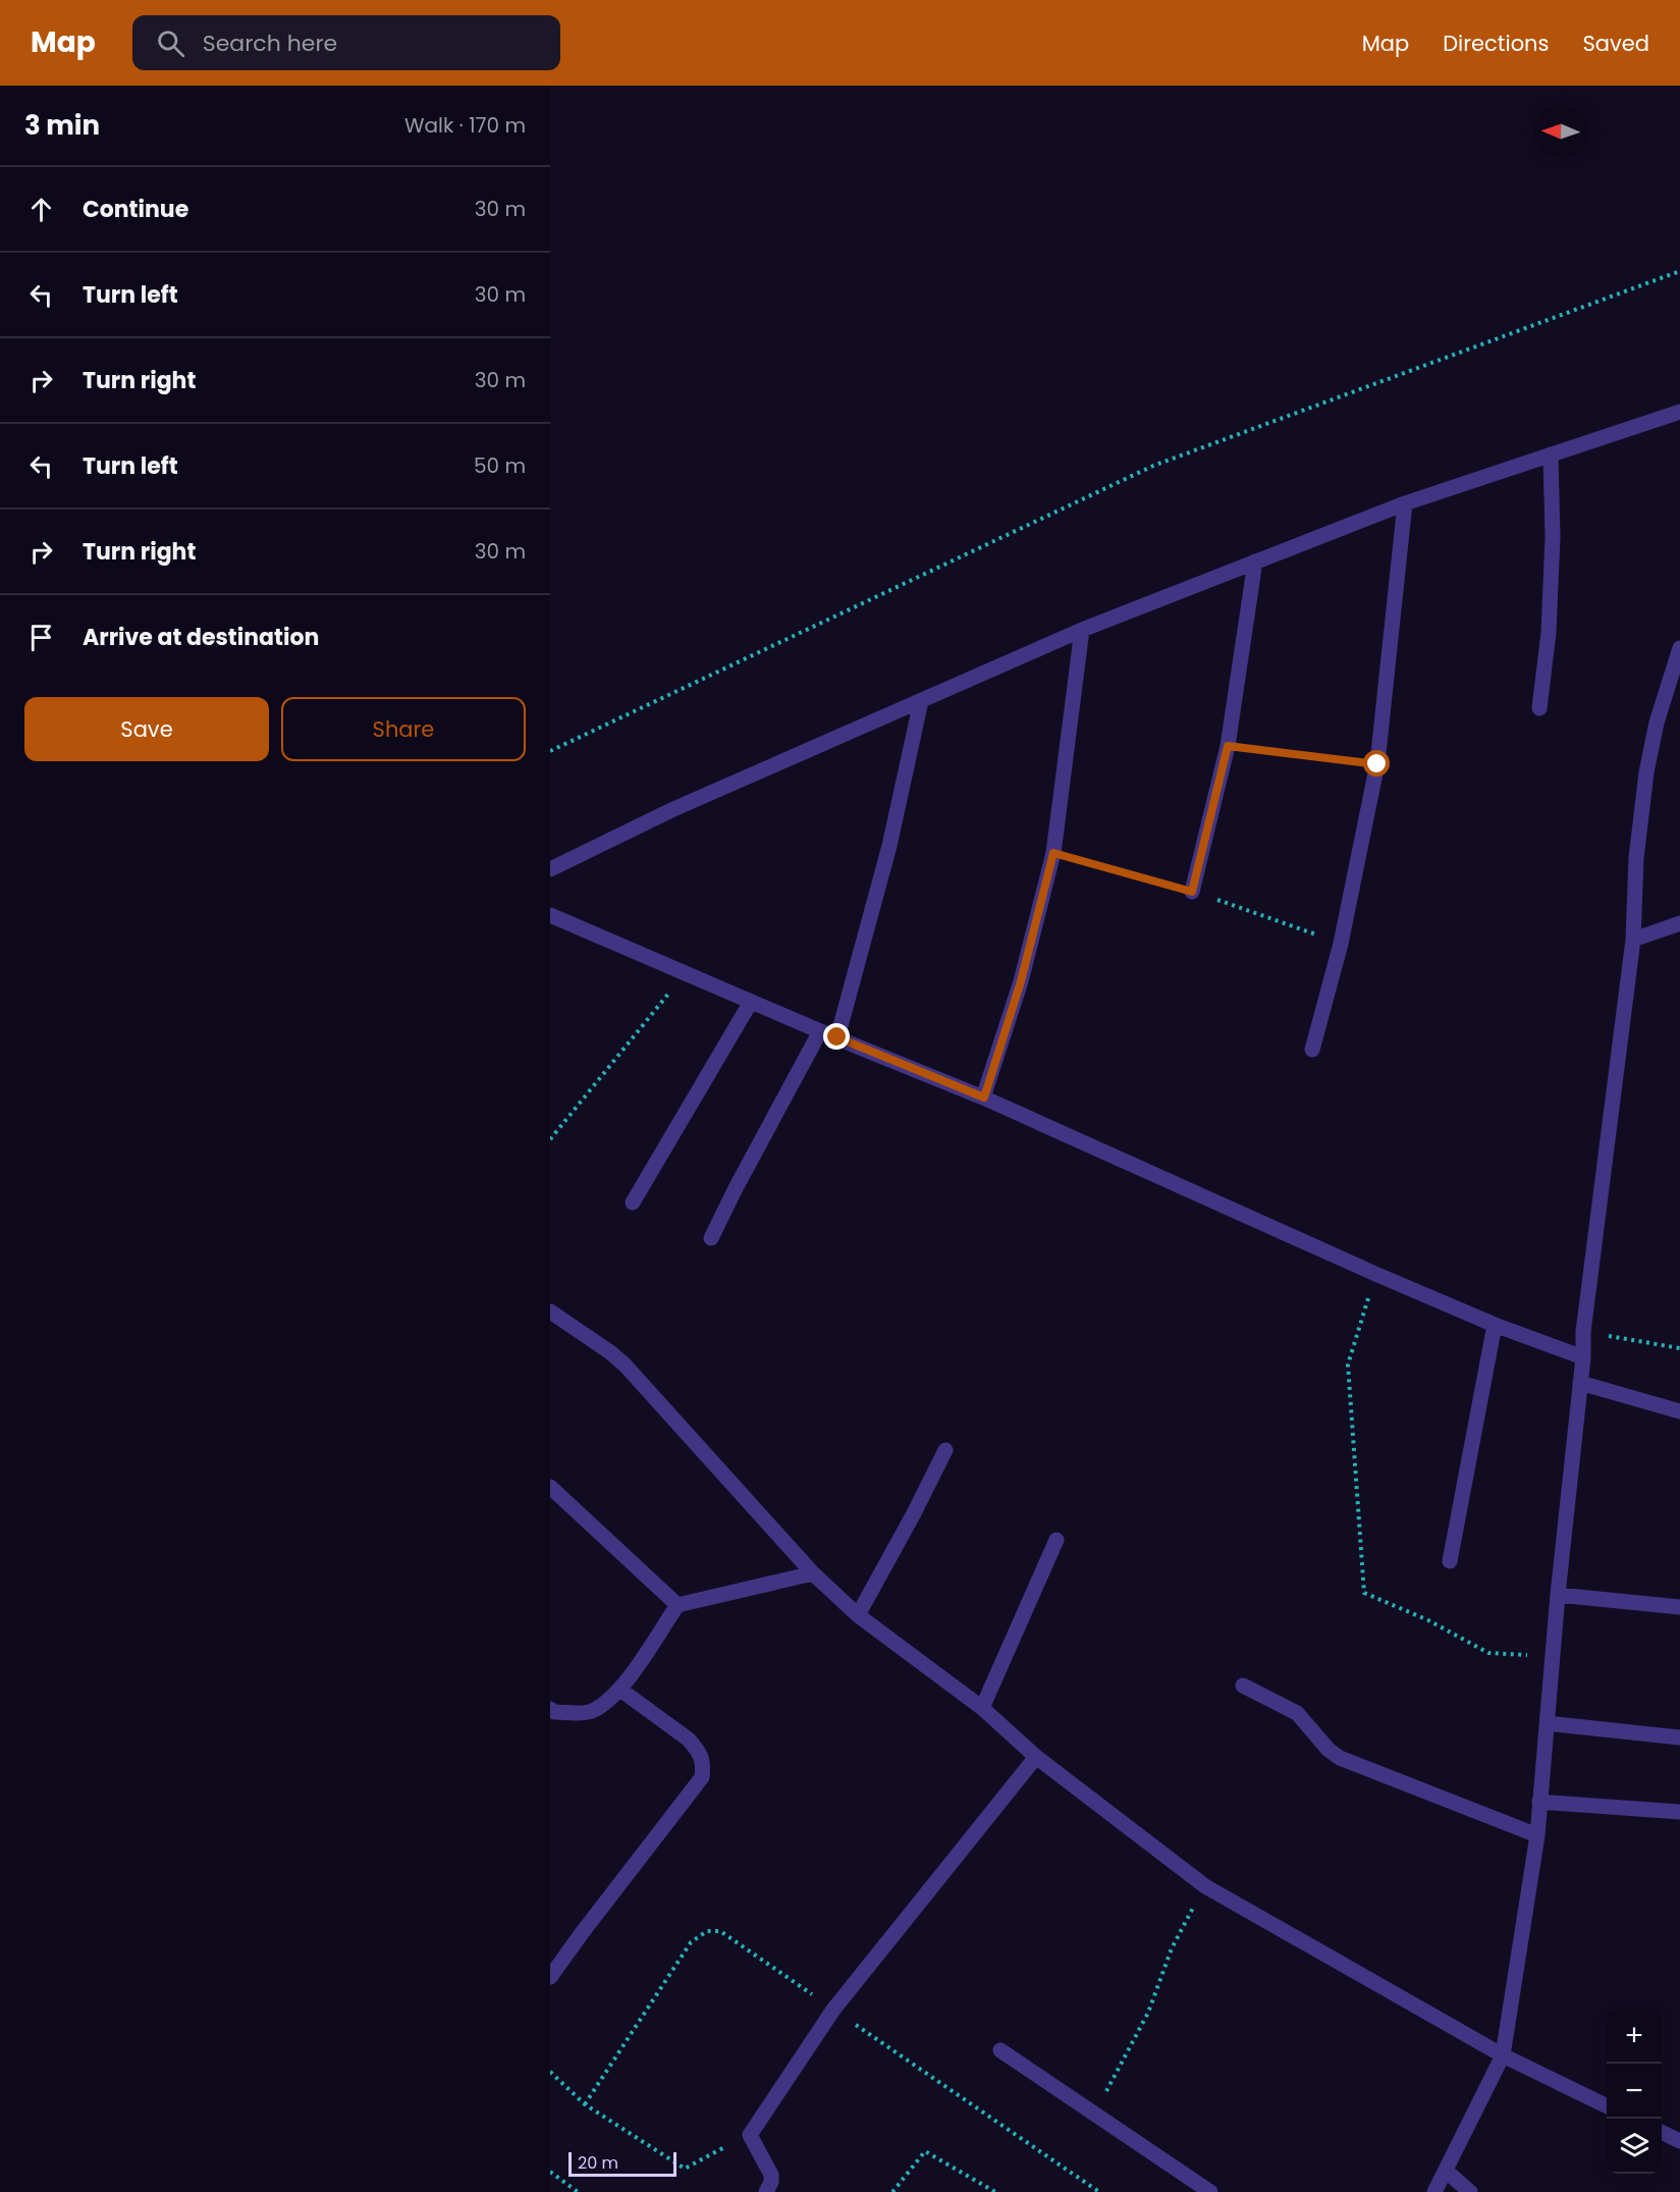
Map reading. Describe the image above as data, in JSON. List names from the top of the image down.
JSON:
{
  "scale_bar": "20 m",
  "north": "left",
  "page": {
    "header": "Map",
    "search": "Search here",
    "nav": ["Map", "Directions", "Saved"],
    "heading": ["3 min", "Walk · 170 m"],
    "list": [
      ["Continue", "30 m"],
      ["Turn left", "30 m"],
      ["Turn right", "30 m"],
      ["Turn left", "50 m"],
      ["Turn right", "30 m"],
      "Arrive at destination"
    ],
    "buttons": ["Save", "Share"],
    "map_buttons": ["+", "−"],
    "scale": "20 m"
  }
}
